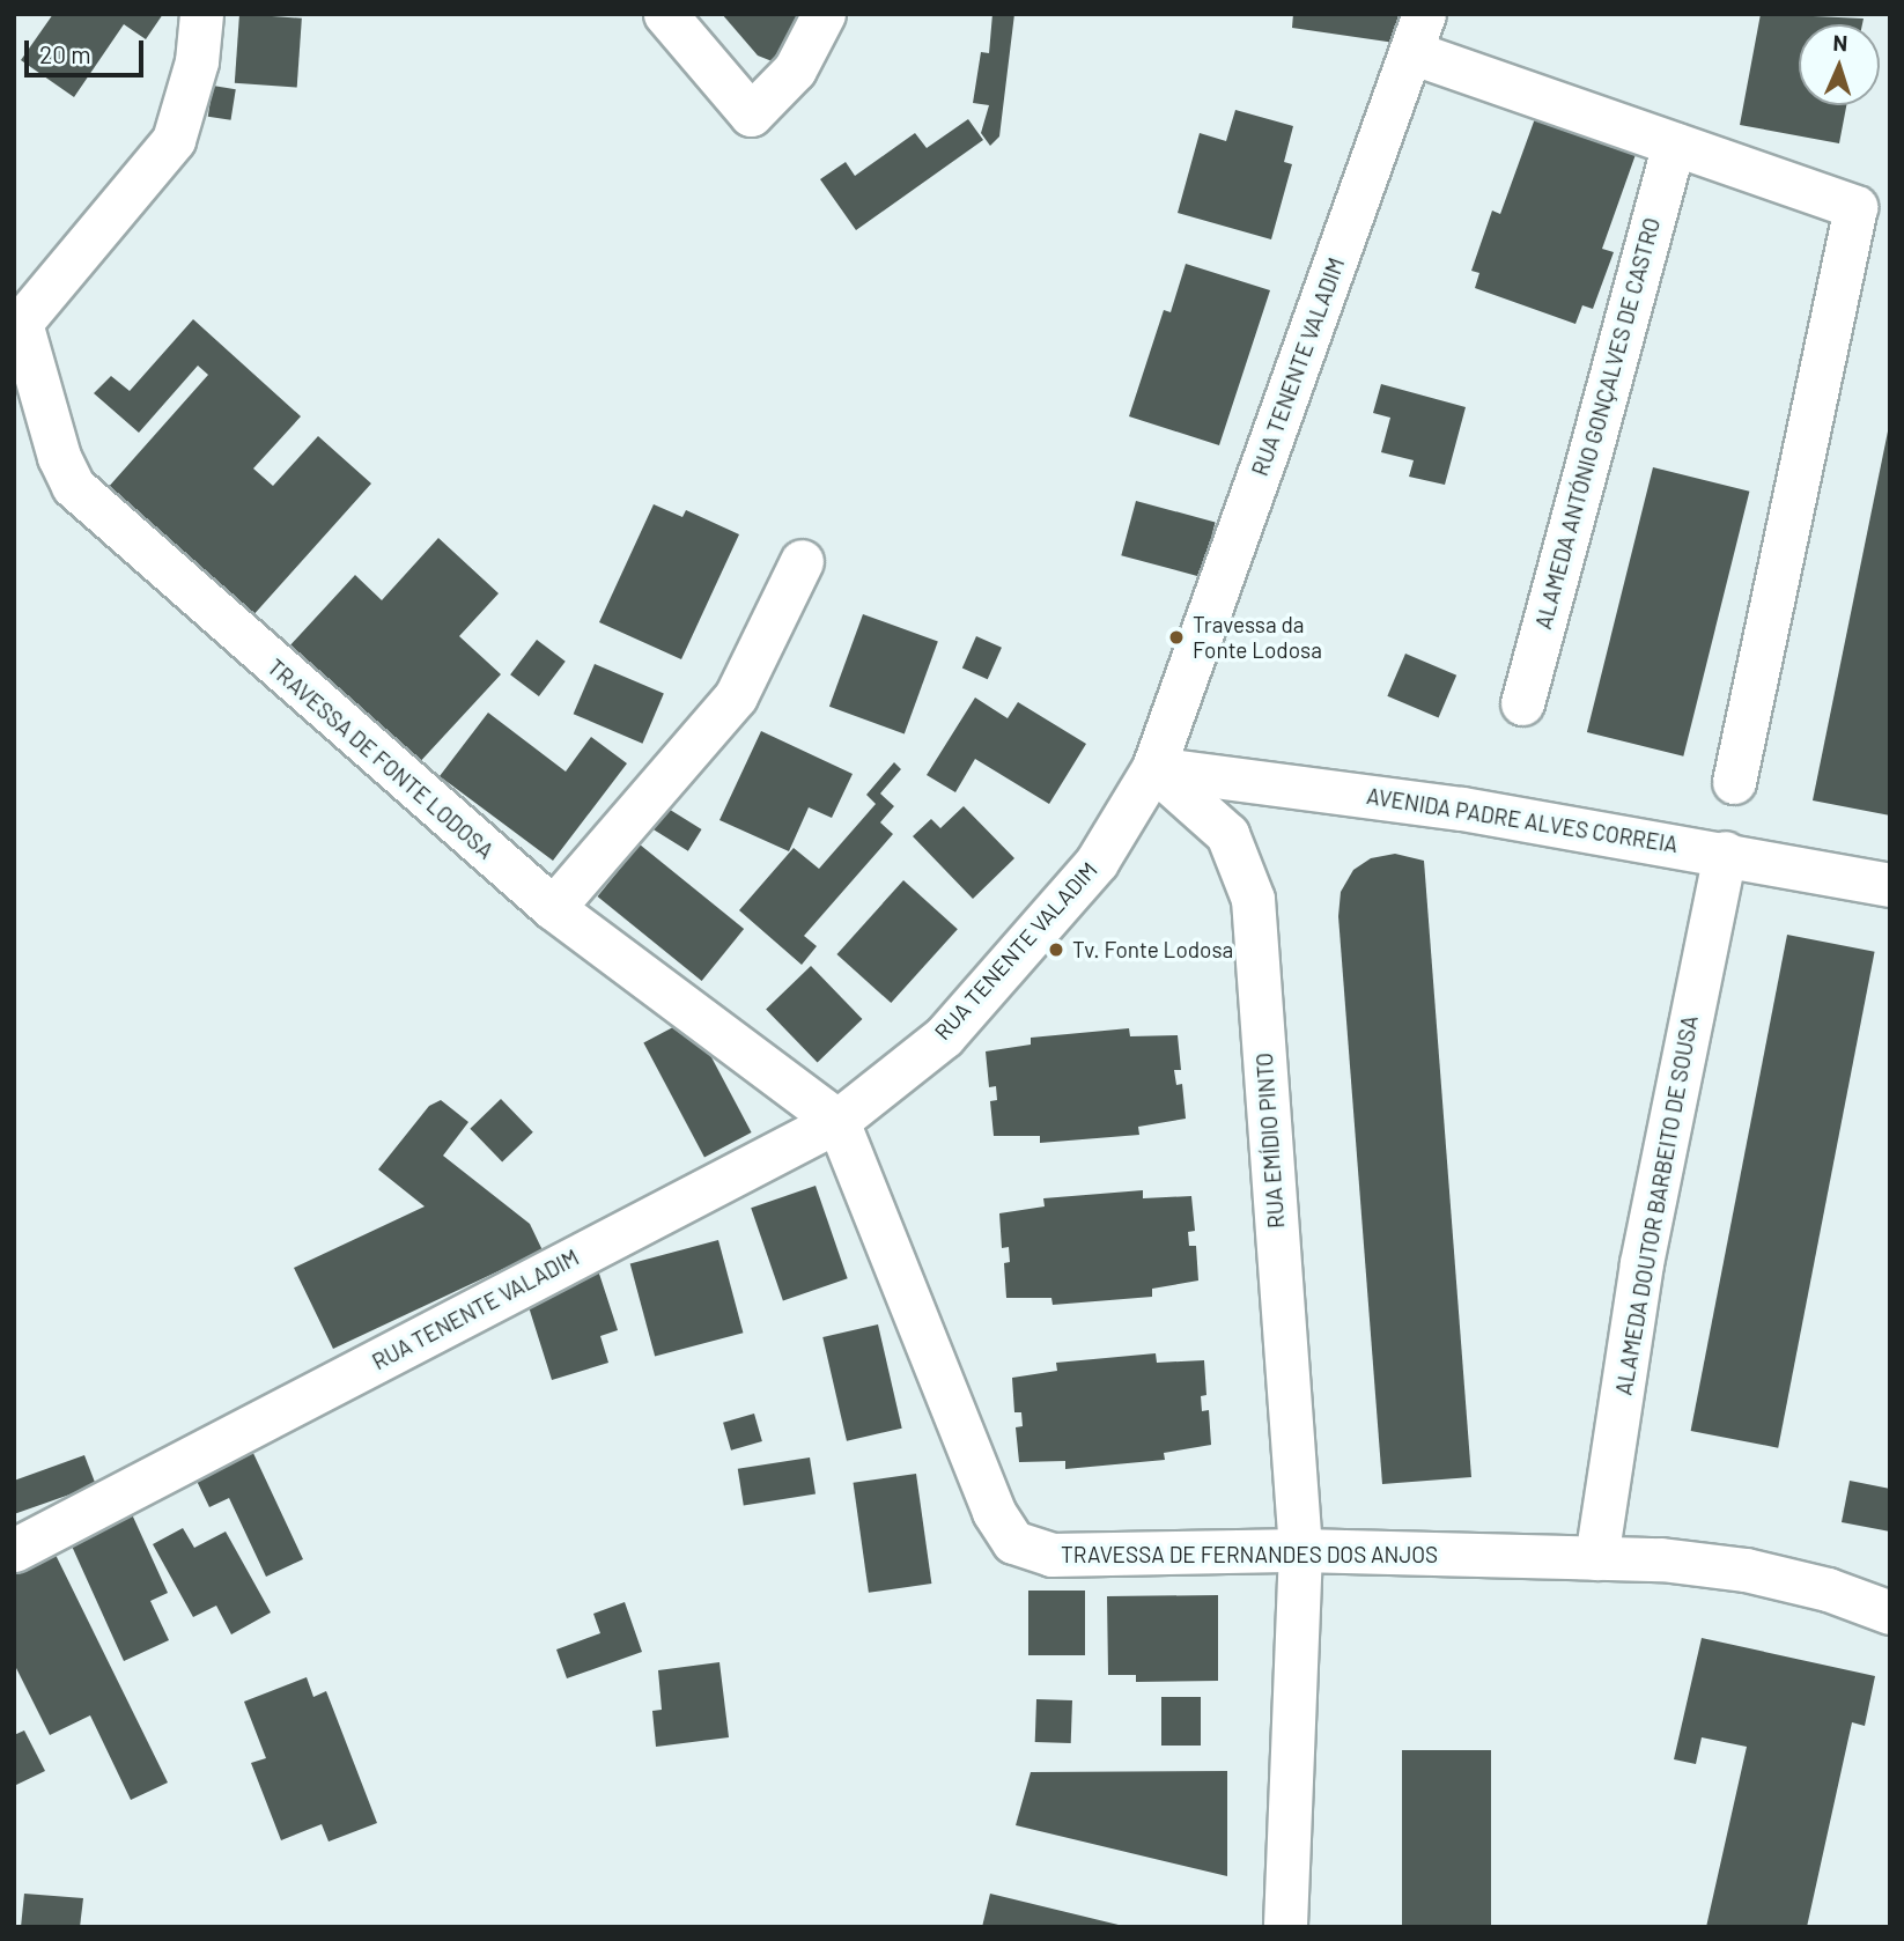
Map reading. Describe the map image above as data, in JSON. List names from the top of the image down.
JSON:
{
  "streets": {
    "street": [
      "RUA TENENTE VALADIM",
      "ALAMEDA ANTÓNIO GONÇALVES DE CASTRO",
      "TRAVESSA DE FONTE LODOSA",
      "AVENIDA PADRE ALVES CORREIA",
      "RUA EMÍDIO PINTO",
      "ALAMEDA DOUTOR BARBEITO DE SOUSA",
      "TRAVESSA DE FERNANDES DOS ANJOS"
    ]
  },
  "crossings": [
    ["RUA TENENTE VALADIM", "TRAVESSA DE FONTE LODOSA"],
    ["RUA TENENTE VALADIM", "AVENIDA PADRE ALVES CORREIA"],
    ["RUA TENENTE VALADIM", "RUA EMÍDIO PINTO"],
    ["RUA TENENTE VALADIM", "TRAVESSA DE FERNANDES DOS ANJOS"],
    ["TRAVESSA DE FONTE LODOSA", "TRAVESSA DE FERNANDES DOS ANJOS"],
    ["AVENIDA PADRE ALVES CORREIA", "RUA EMÍDIO PINTO"],
    ["AVENIDA PADRE ALVES CORREIA", "ALAMEDA DOUTOR BARBEITO DE SOUSA"],
    ["RUA EMÍDIO PINTO", "TRAVESSA DE FERNANDES DOS ANJOS"],
    ["ALAMEDA DOUTOR BARBEITO DE SOUSA", "TRAVESSA DE FERNANDES DOS ANJOS"]
  ],
  "places": ["Travessa da Fonte Lodosa", "Tv. Fonte Lodosa"],
  "scale_bar": "20 m",
  "north": "top"
}
